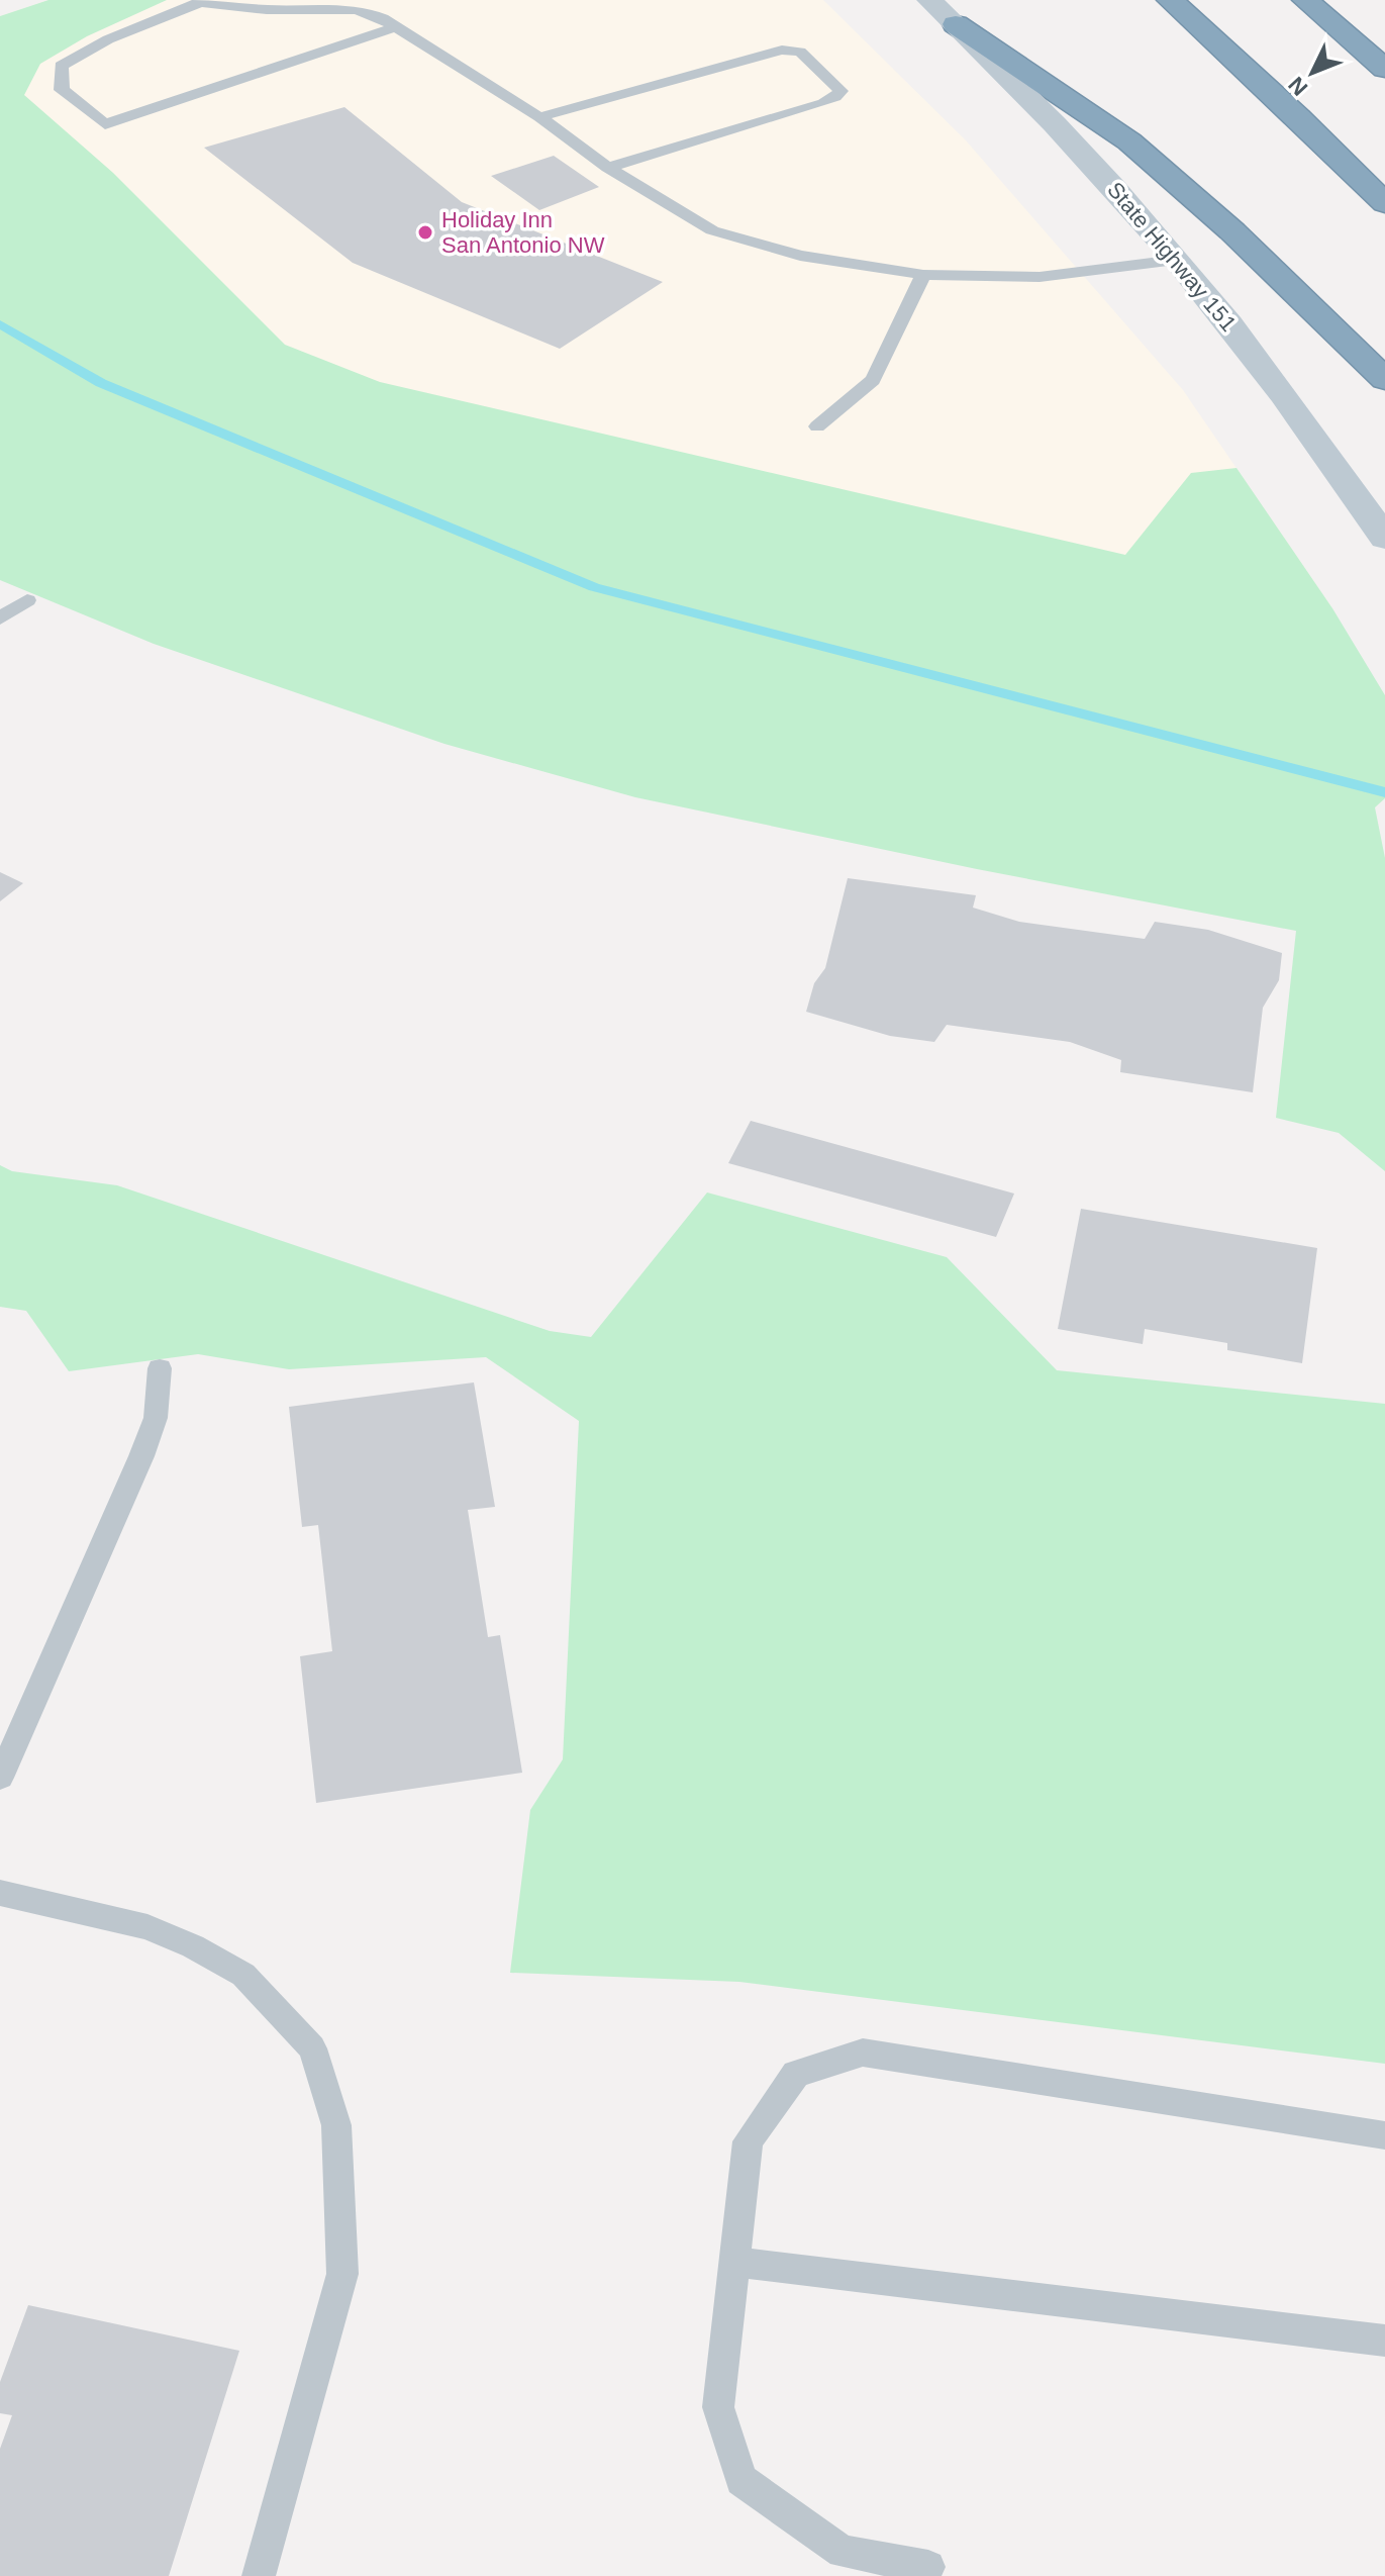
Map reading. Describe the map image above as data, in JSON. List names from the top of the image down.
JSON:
{
  "streets": {
    "main road": ["State Highway 151"]
  },
  "places": ["Holiday Inn San Antonio NW"],
  "north": "bottom left"
}
